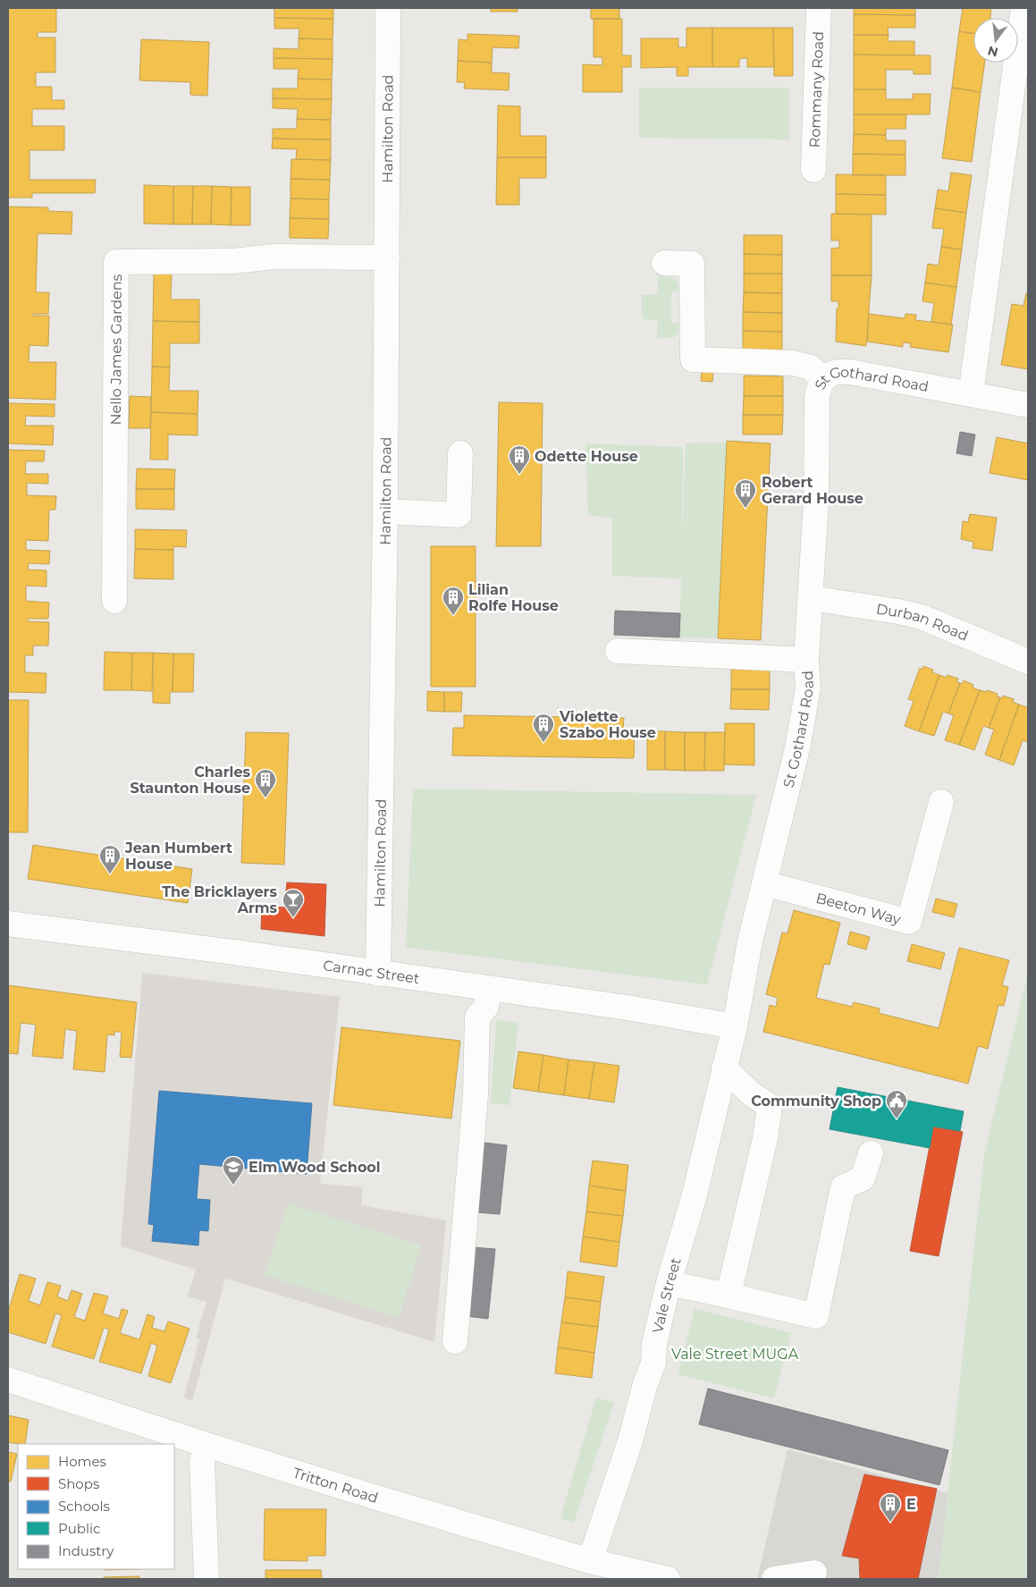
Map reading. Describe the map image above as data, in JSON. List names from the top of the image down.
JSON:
{
  "streets": {
    "street": [
      "Rommany Road",
      "Hamilton Road",
      "Nello James Gardens",
      "St Gothard Road",
      "Durban Road",
      "Beeton Way",
      "Carnac Street",
      "Vale Street",
      "Tritton Road"
    ]
  },
  "crossings": [
    ["Hamilton Road", "Nello James Gardens"],
    ["Hamilton Road", "Carnac Street"],
    ["St Gothard Road", "Durban Road"],
    ["St Gothard Road", "Beeton Way"],
    ["St Gothard Road", "Carnac Street"],
    ["St Gothard Road", "Vale Street"],
    ["Carnac Street", "Vale Street"],
    ["Vale Street", "Tritton Road"]
  ],
  "parks": ["Vale Street MUGA"],
  "places": {
    "building": [
      "Odette House",
      "Robert Gerard House",
      "Lilian Rolfe House",
      "Violette Szabo House",
      "Charles Staunton House",
      "Jean Humbert House",
      "E"
    ],
    "bar": ["The Bricklayers Arms"],
    "public building": ["Community Shop"],
    "school or university": ["Elm Wood School"]
  },
  "legend": [
    "Homes",
    "Shops",
    "Schools",
    "Public",
    "Industry"
  ],
  "north": "bottom"
}
